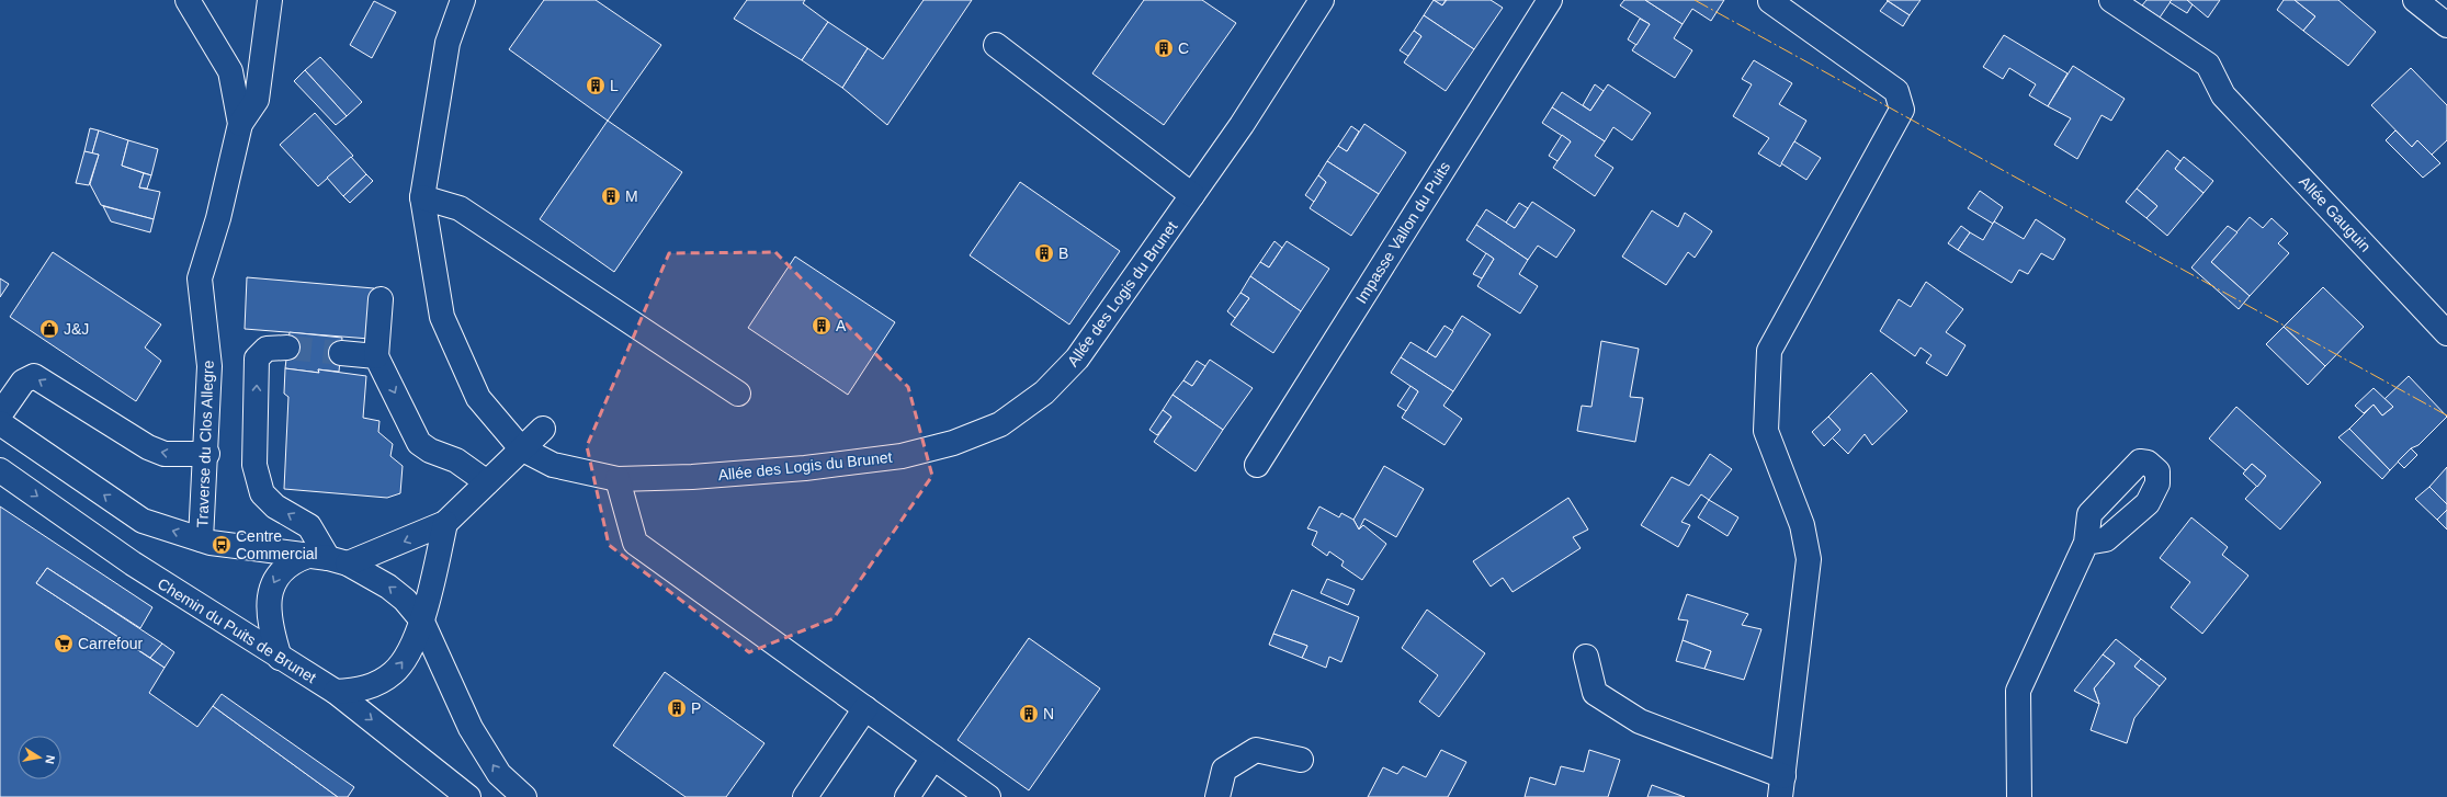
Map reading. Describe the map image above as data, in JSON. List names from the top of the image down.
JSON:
{
  "streets": {
    "street": [
      "Allée Gauguin",
      "Impasse Vallon du Puits",
      "Allée des Logis du Brunet",
      "Traverse du Clos Allegre",
      "Chemin du Puits de Brunet"
    ]
  },
  "places": {
    "building": [
      "C",
      "L",
      "M",
      "B",
      "A",
      "P",
      "N"
    ],
    "shop": ["J&J"],
    "bus stop": ["Centre Commercial"],
    "supermarket": ["Carrefour"]
  },
  "north": "right"
}
